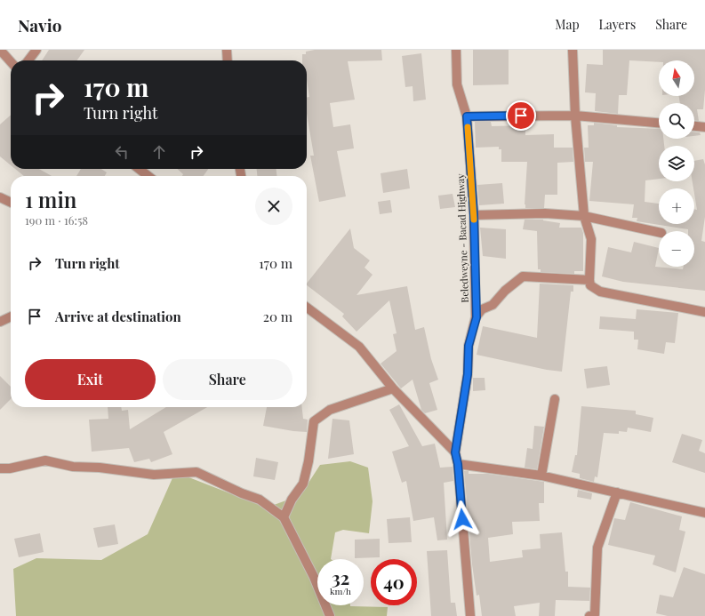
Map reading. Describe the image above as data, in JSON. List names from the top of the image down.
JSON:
{
  "streets": {
    "street": ["Beledweyne - Bacad Highway"]
  },
  "north": "top",
  "page": {
    "header": "Navio",
    "nav": ["Map", "Layers", "Share"],
    "map_buttons": ["+", "−"],
    "turn": ["170 m", "Turn right"],
    "heading": ["1 min", "190 m · 16:58"],
    "list": [
      {
        "name": "Turn right",
        "value": "170 m"
      },
      {
        "name": "Arrive at destination",
        "value": "20 m"
      }
    ],
    "buttons": ["Exit", "Share"],
    "speed": "32 km/h",
    "limit": "40"
  }
}
